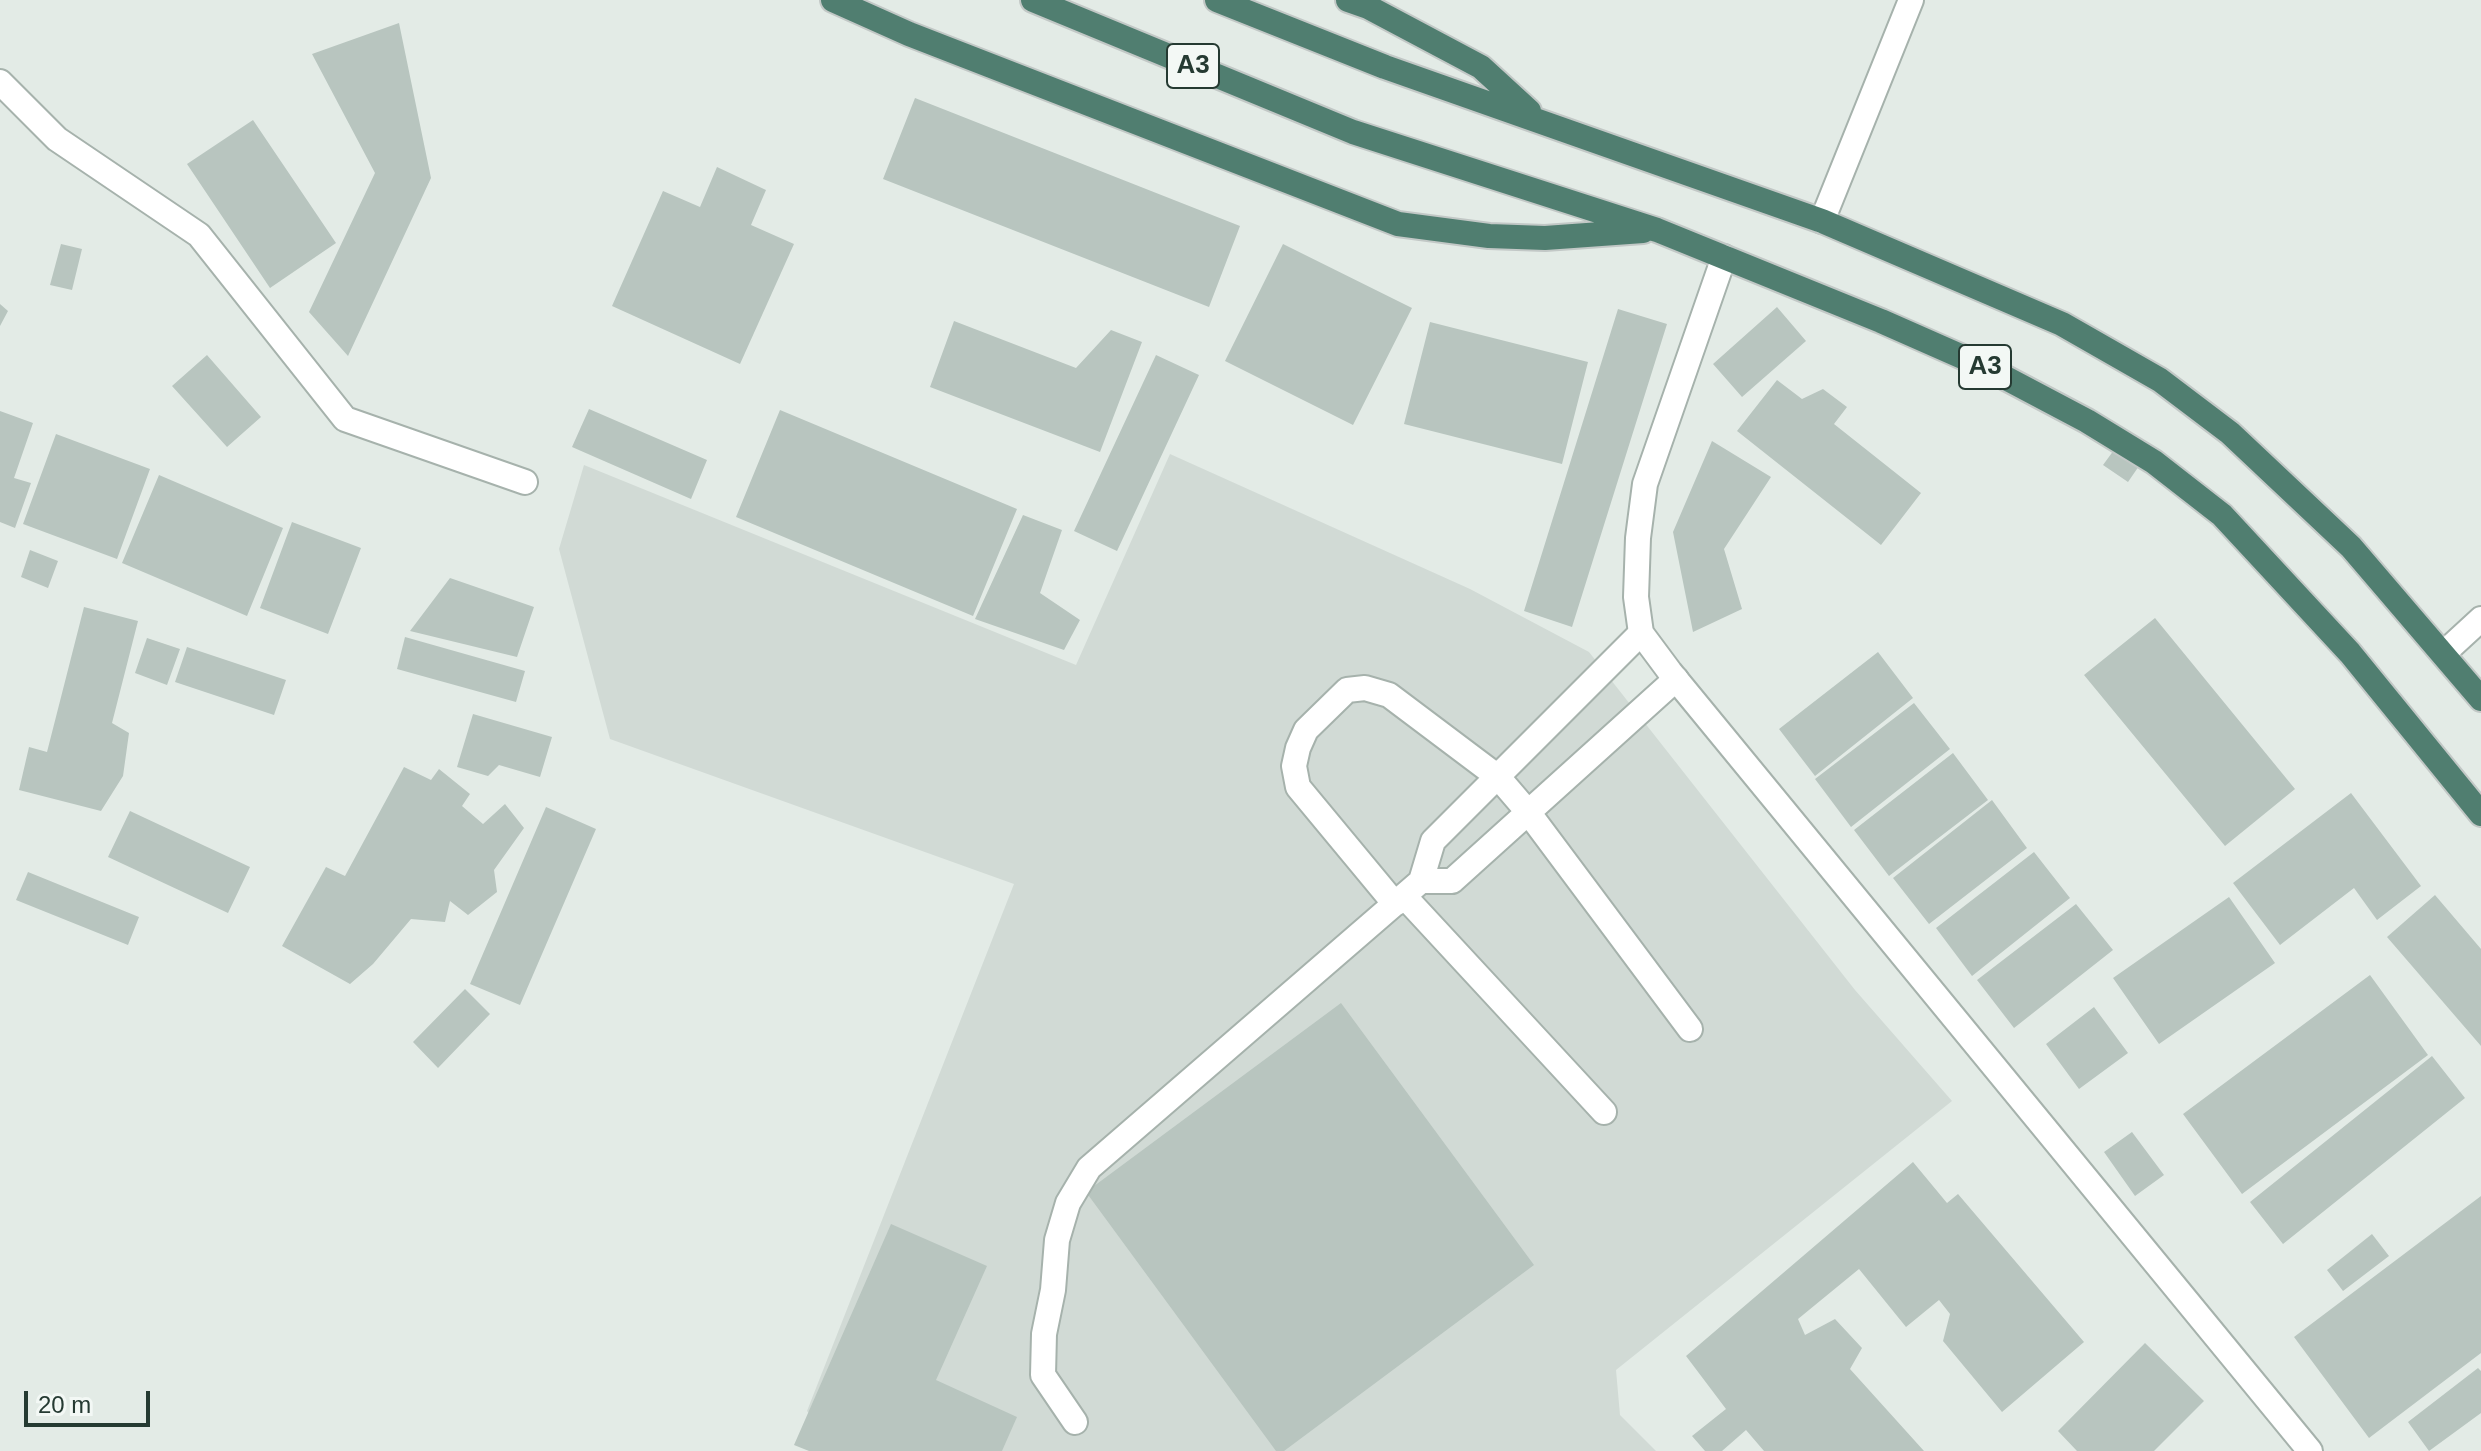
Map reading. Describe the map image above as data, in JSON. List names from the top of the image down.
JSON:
{
  "streets": {
    "highway": ["A3"]
  },
  "scale_bar": "20 m"
}
